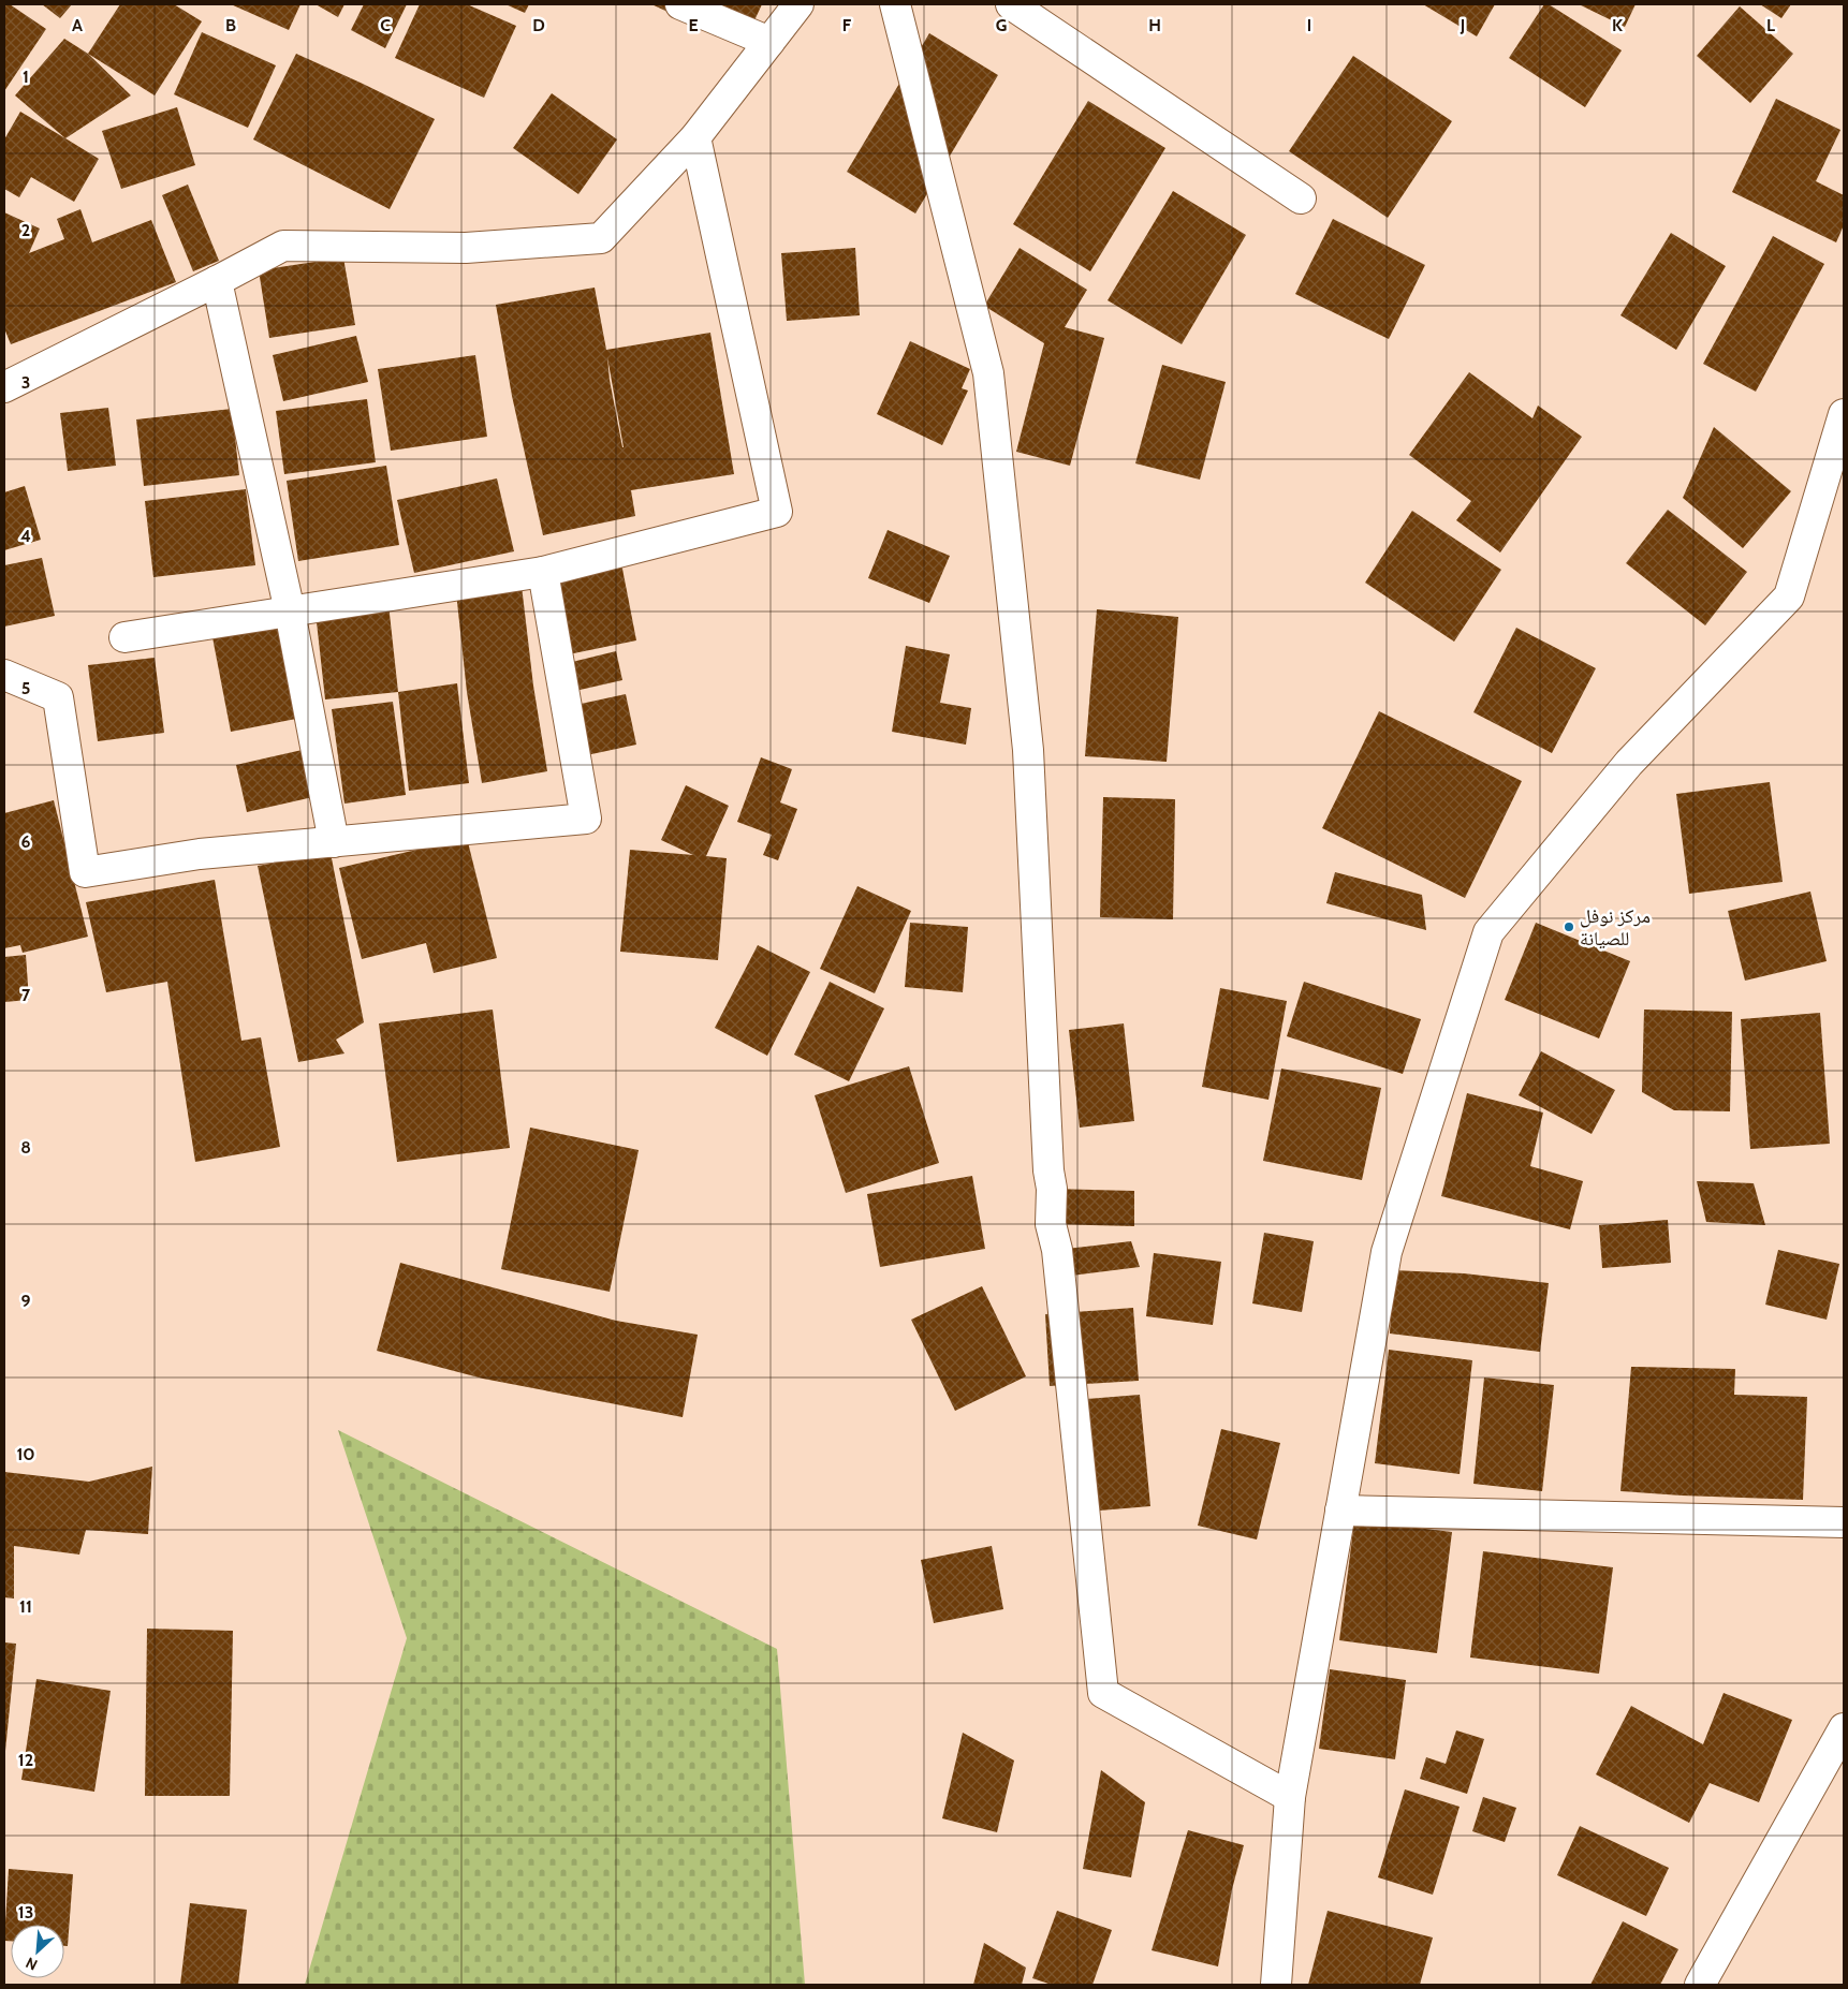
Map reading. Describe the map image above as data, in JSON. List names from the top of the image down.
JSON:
{
  "places": ["مركز نوفل للصيانة"],
  "north": "bottom left",
  "grid": {
    "columns": [
      "A",
      "B",
      "C",
      "D",
      "E",
      "F",
      "G",
      "H",
      "I",
      "J",
      "K",
      "L"
    ],
    "rows": [
      "1",
      "2",
      "3",
      "4",
      "5",
      "6",
      "7",
      "8",
      "9",
      "10",
      "11",
      "12",
      "13"
    ]
  }
}
